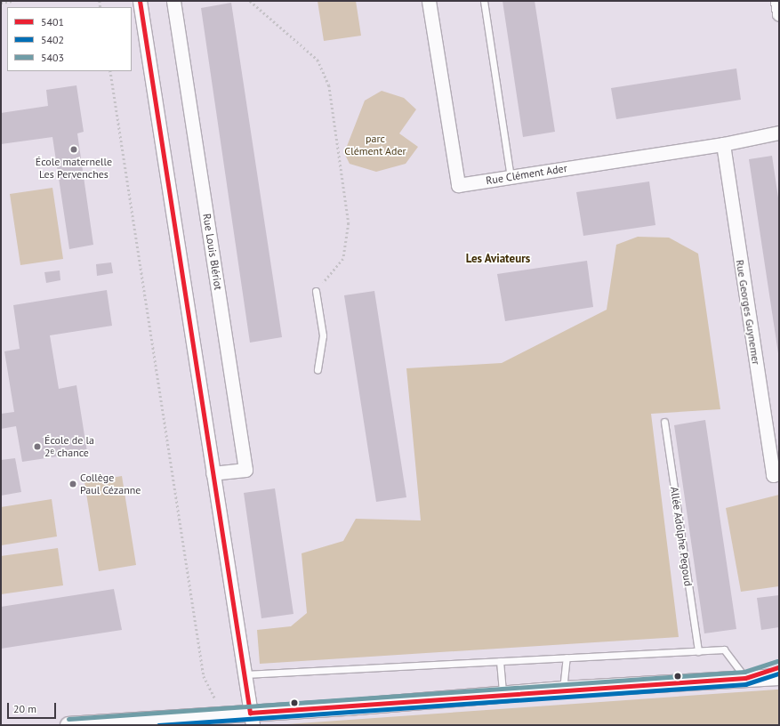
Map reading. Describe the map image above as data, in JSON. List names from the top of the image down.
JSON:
{
  "streets": {
    "street": ["Rue Clément Ader", "Rue Louis Blériot", "Rue Georges Guynemer"],
    "lane": ["Allée Adolphe Pegoud"]
  },
  "crossings": [
    ["Rue Clément Ader", "Rue Georges Guynemer"]
  ],
  "districts": ["Les Aviateurs"],
  "parks": ["parc Clément Ader"],
  "places": ["École maternelle Les Pervenches", "École de la 2ᵉ chance", "Collège Paul Cézanne"],
  "lines": ["transit line 5401", "transit line 5403", "transit line 5402"],
  "legend": ["5401", "5402", "5403"],
  "scale_bar": "20 m"
}
